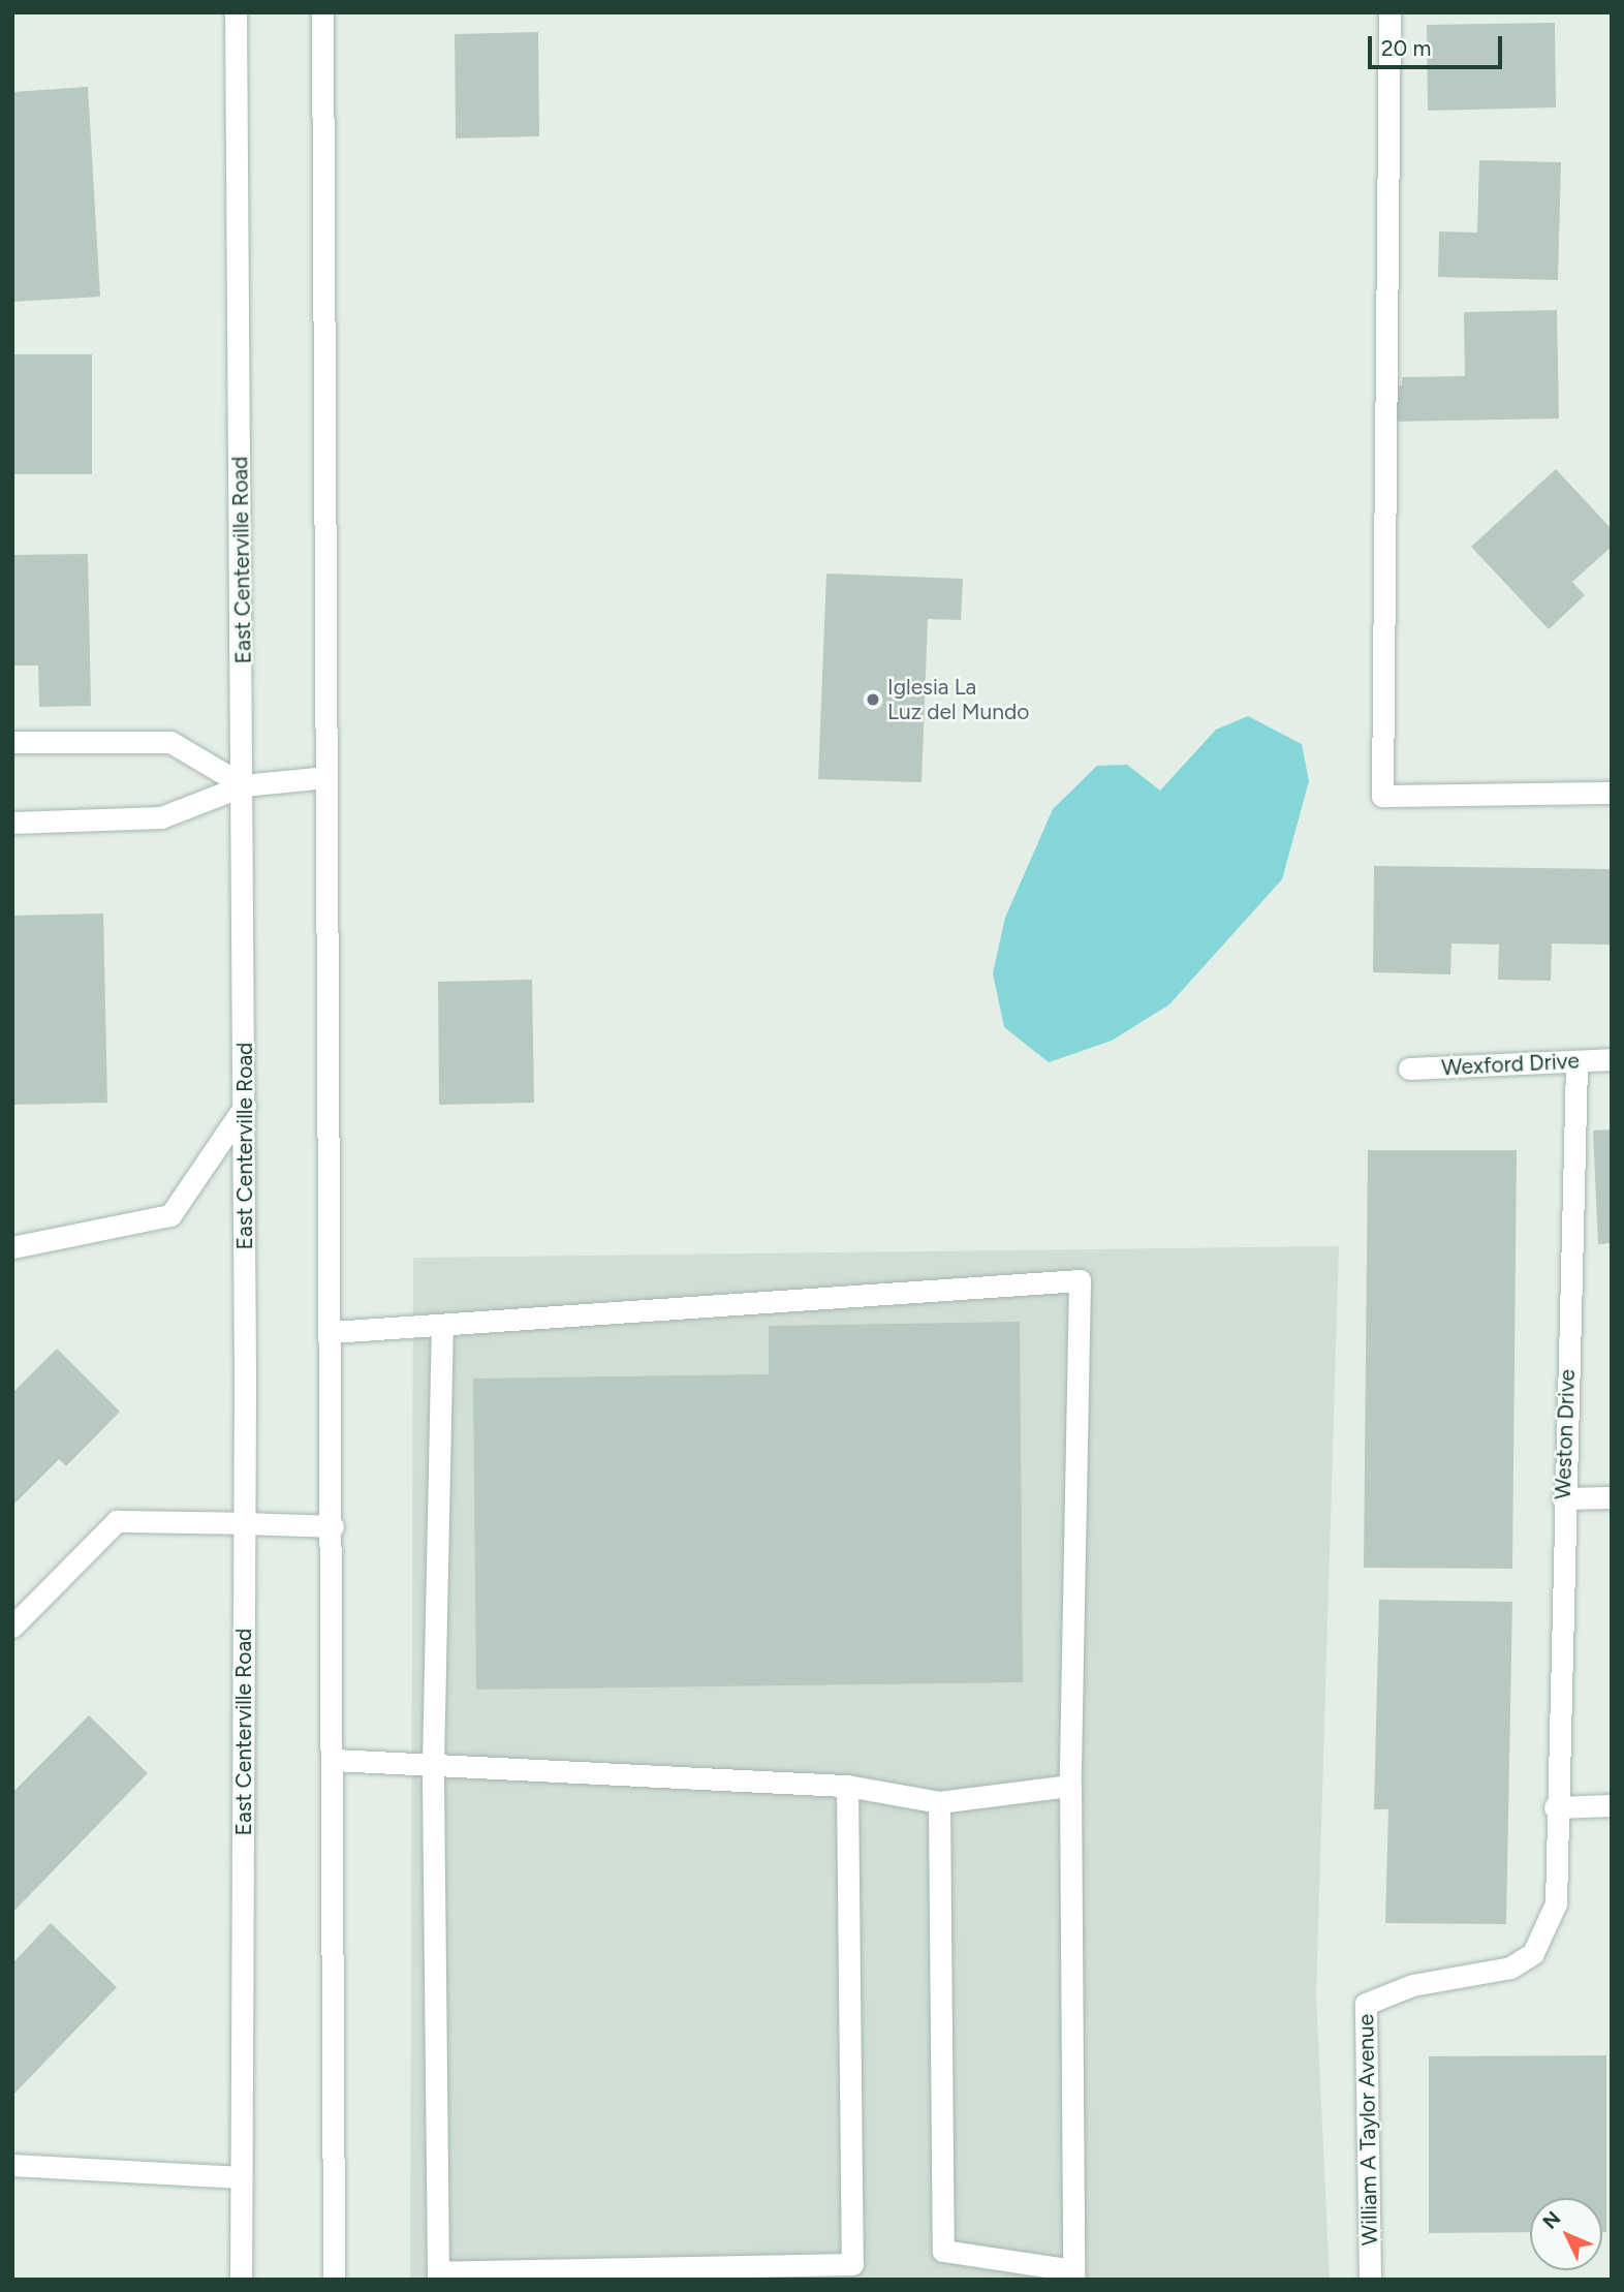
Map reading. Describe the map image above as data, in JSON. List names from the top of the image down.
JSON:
{
  "streets": {
    "main road": [
      "East Centerville Road",
      "Wexford Drive",
      "Weston Drive",
      "William A Taylor Avenue"
    ]
  },
  "crossings": [
    ["Wexford Drive", "Weston Drive"],
    ["Weston Drive", "William A Taylor Avenue"]
  ],
  "places": ["Iglesia La Luz del Mundo"],
  "scale_bar": "20 m",
  "north": "top left"
}
